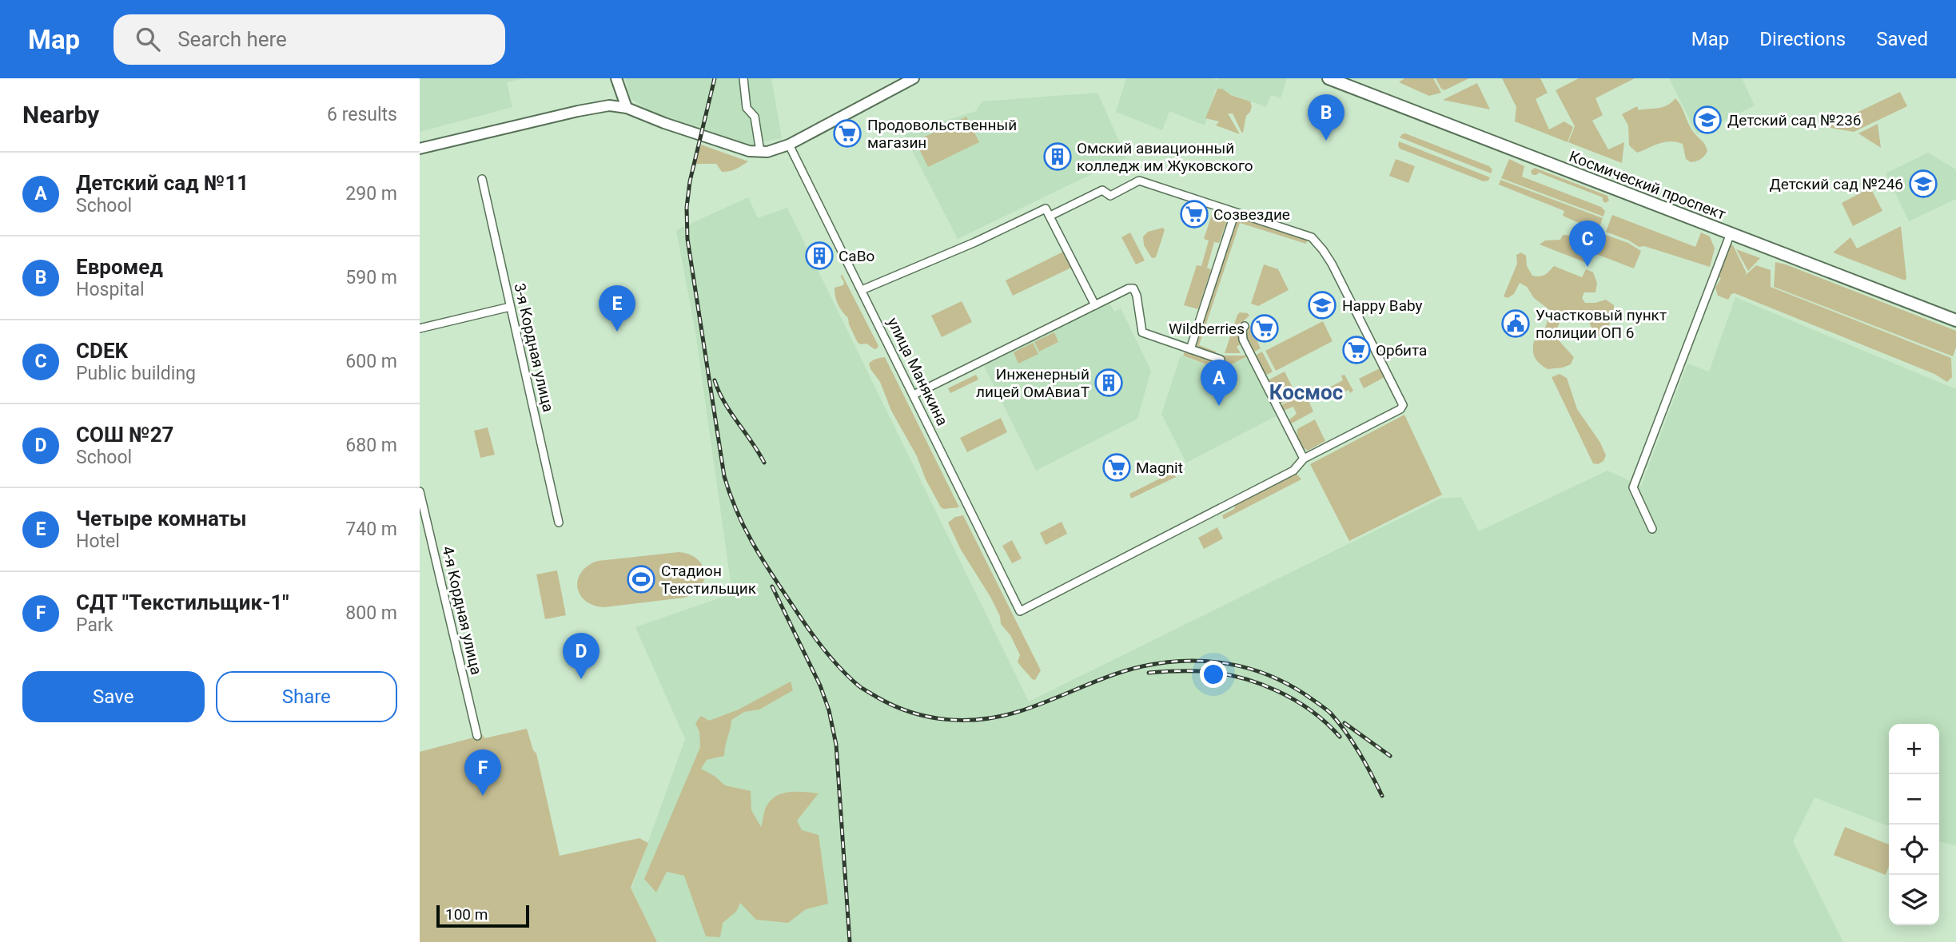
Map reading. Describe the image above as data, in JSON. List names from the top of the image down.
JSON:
{
  "streets": {
    "main road": ["Космический проспект"],
    "street": ["3-я Кордная улица", "улица Манякина", "4-я Кордная улица"]
  },
  "districts": ["Космос"],
  "places": {
    "school or university": ["Детский сад №236", "Детский сад №246", "Happy Baby"],
    "supermarket": [
      "Продовольственный магазин",
      "Созвездие",
      "Wildberries",
      "Орбита",
      "Magnit"
    ],
    "building": ["Омский авиационный колледж им Жуковского", "СаВо", "Инженерный лицей ОмАвиаТ"],
    "public building": ["Участковый пункт полиции ОП 6"],
    "sports": ["Стадион Текстильщик"]
  },
  "scale_bar": "100 m",
  "page": {
    "header": "Map",
    "search": "Search here",
    "nav": ["Map", "Directions", "Saved"],
    "heading": ["Nearby", "6 results"],
    "pins": [
      "B",
      "C",
      "E",
      "A",
      "D",
      "F"
    ],
    "list": [
      {
        "mark": "A",
        "name": "Детский сад №11",
        "note": "School",
        "value": "290 m"
      },
      {
        "mark": "B",
        "name": "Евромед",
        "note": "Hospital",
        "value": "590 m"
      },
      {
        "mark": "C",
        "name": "CDEK",
        "note": "Public building",
        "value": "600 m"
      },
      {
        "mark": "D",
        "name": "СОШ №27",
        "note": "School",
        "value": "680 m"
      },
      {
        "mark": "E",
        "name": "Четыре комнаты",
        "note": "Hotel",
        "value": "740 m"
      },
      {
        "mark": "F",
        "name": "СДТ \"Текстильщик-1\"",
        "note": "Park",
        "value": "800 m"
      }
    ],
    "buttons": ["Save", "Share"],
    "map_buttons": ["+", "−"],
    "scale": "100 m"
  }
}
